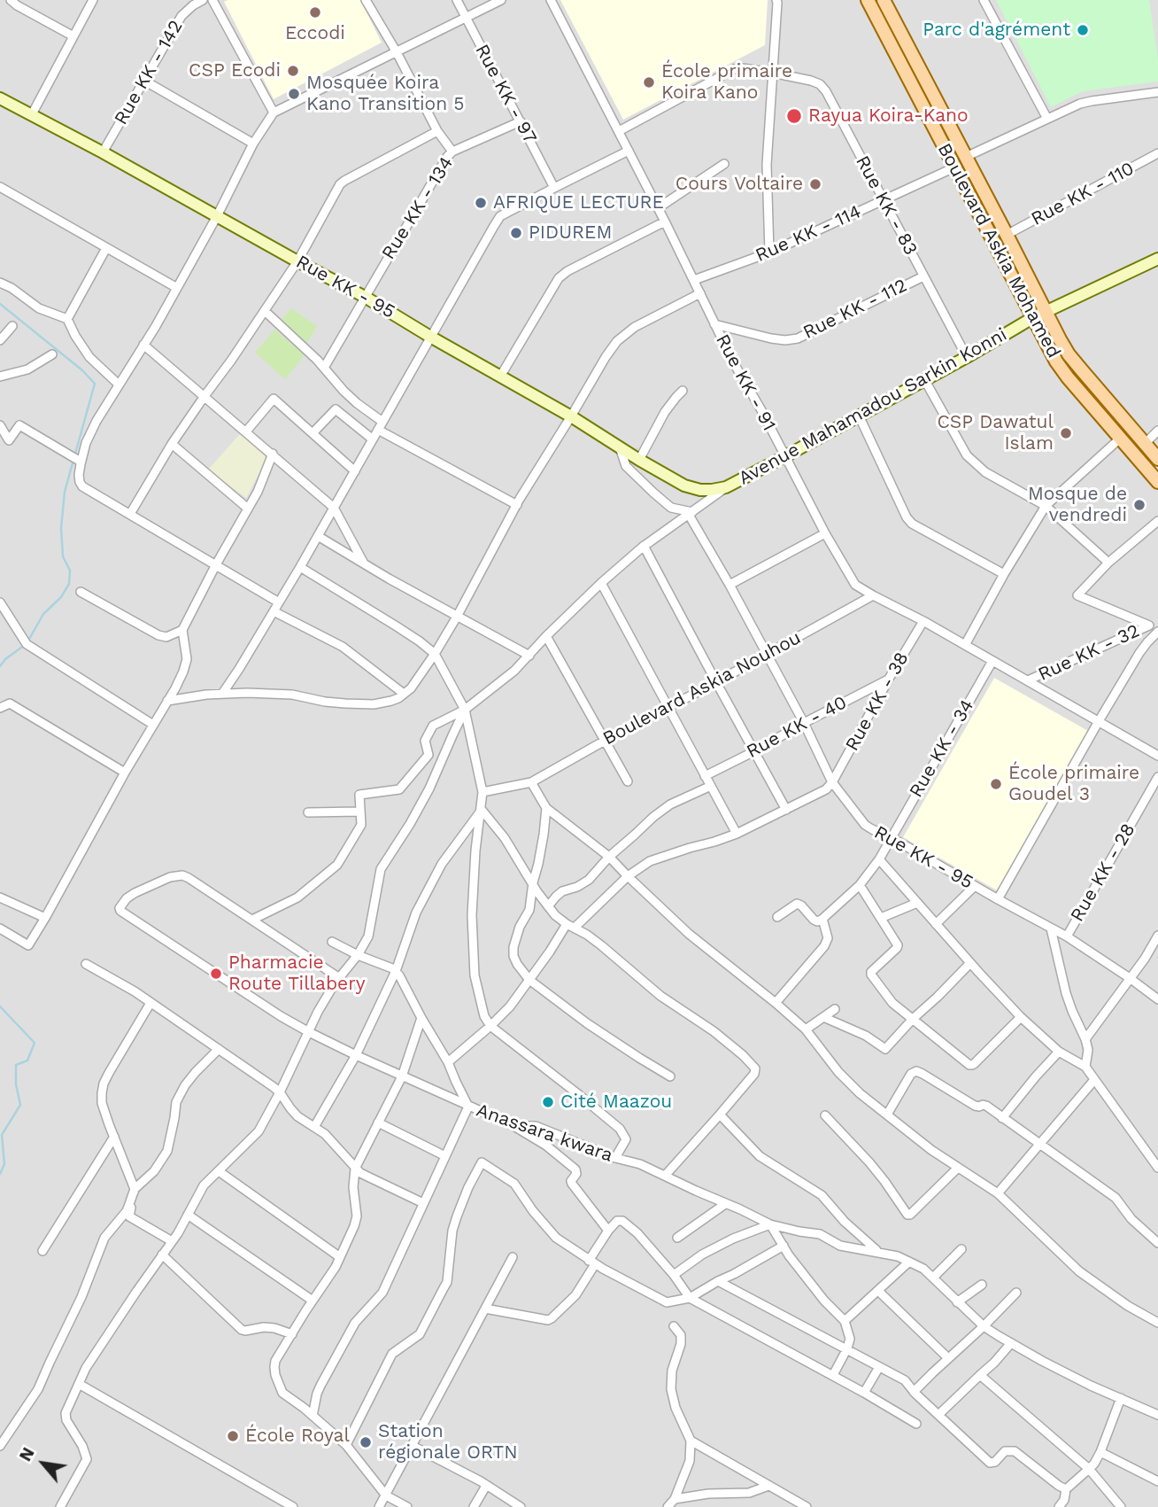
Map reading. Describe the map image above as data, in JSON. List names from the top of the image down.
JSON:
{
  "streets": {
    "main road": ["Boulevard Askia Mohamed"],
    "street": [
      "Rue KK - 142",
      "Rue KK - 97",
      "Rue KK - 110",
      "Rue KK - 83",
      "Rue KK - 134",
      "Rue KK - 114",
      "Rue KK - 95",
      "Rue KK - 112",
      "Rue KK - 91",
      "Avenue Mahamadou Sarkin Konni",
      "Rue KK - 32",
      "Boulevard Askia Nouhou",
      "Rue KK - 38",
      "Rue KK - 40",
      "Rue KK - 34",
      "Rue KK - 28",
      "Anassara kwara"
    ]
  },
  "crossings": [
    ["Rue KK - 142", "Rue KK - 95"],
    ["Rue KK - 97", "Rue KK - 134"],
    ["Rue KK - 110", "Boulevard Askia Mohamed"],
    ["Rue KK - 83", "Rue KK - 114"],
    ["Rue KK - 83", "Rue KK - 112"],
    ["Rue KK - 83", "Rue KK - 91"],
    ["Rue KK - 83", "Avenue Mahamadou Sarkin Konni"],
    ["Rue KK - 134", "Rue KK - 95"],
    ["Rue KK - 114", "Boulevard Askia Mohamed"],
    ["Rue KK - 114", "Rue KK - 91"],
    ["Boulevard Askia Mohamed", "Avenue Mahamadou Sarkin Konni"],
    ["Rue KK - 95", "Avenue Mahamadou Sarkin Konni"],
    ["Rue KK - 95", "Boulevard Askia Nouhou"],
    ["Rue KK - 95", "Rue KK - 38"],
    ["Rue KK - 95", "Rue KK - 40"],
    ["Rue KK - 95", "Rue KK - 34"],
    ["Rue KK - 95", "Rue KK - 28"],
    ["Rue KK - 112", "Rue KK - 91"],
    ["Rue KK - 91", "Avenue Mahamadou Sarkin Konni"],
    ["Rue KK - 91", "Rue KK - 32"],
    ["Rue KK - 91", "Boulevard Askia Nouhou"],
    ["Rue KK - 91", "Rue KK - 38"],
    ["Rue KK - 91", "Rue KK - 34"],
    ["Rue KK - 38", "Rue KK - 40"]
  ],
  "places": [
    "Eccodi",
    "Parc d'agrément",
    "CSP Ecodi",
    "École primaire Koira Kano",
    "Mosquée Koira Kano Transition 5",
    "Rayua Koira-Kano",
    "Cours Voltaire",
    "AFRIQUE LECTURE",
    "PIDUREM",
    "CSP Dawatul Islam",
    "Mosque de vendredi",
    "École primaire Goudel 3",
    "Pharmacie Route Tillabery",
    "Cité Maazou",
    "École Royal",
    "Station régionale ORTN"
  ],
  "north": "top left"
}
